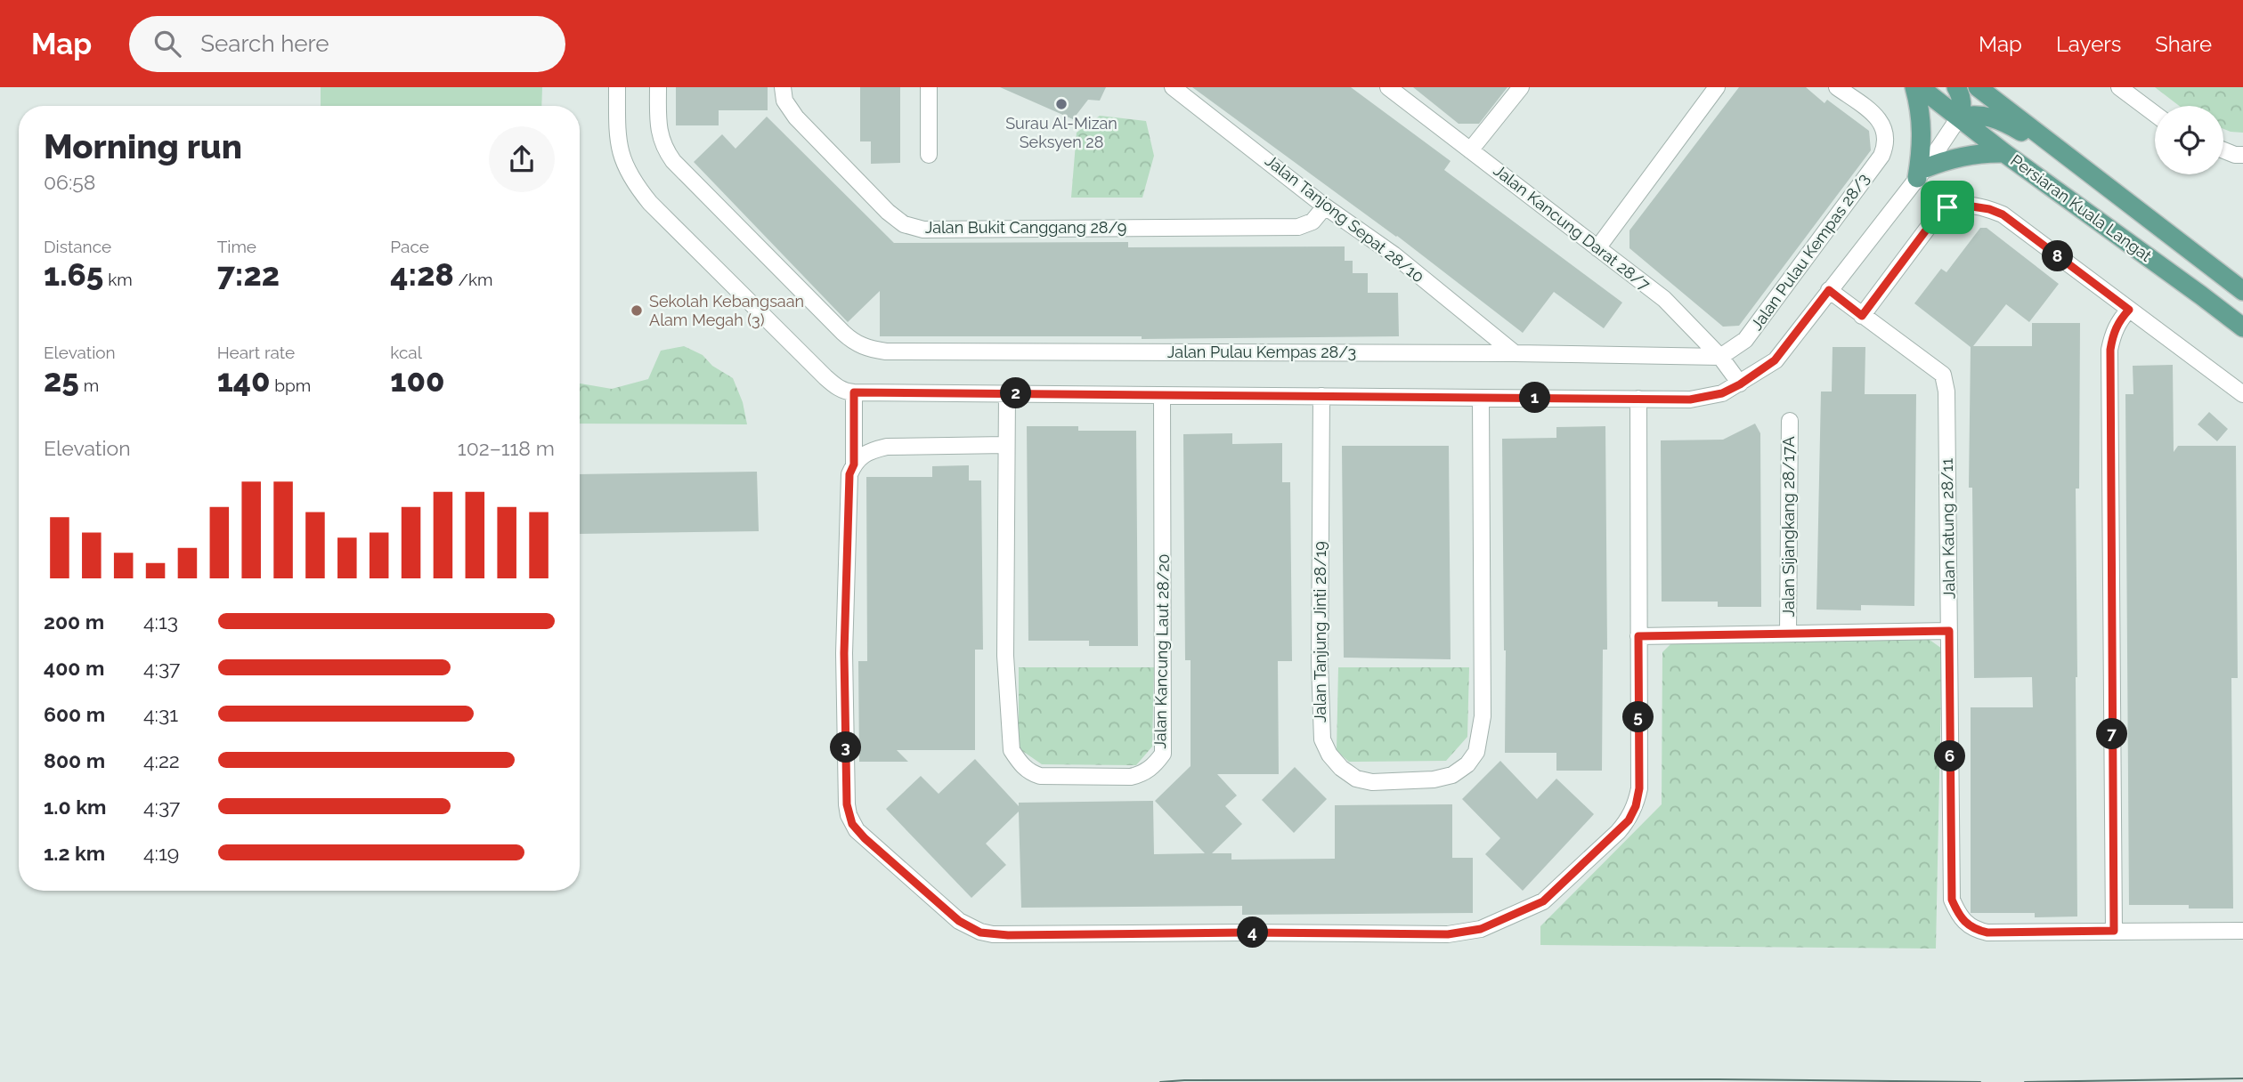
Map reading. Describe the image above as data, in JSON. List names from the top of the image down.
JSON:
{
  "streets": {
    "main road": ["Persiaran Kuala Langat"],
    "street": [
      "Jalan Tanjong Sepat 28/10",
      "Jalan Bukit Canggang 28/9",
      "Jalan Kancung Darat 28/7",
      "Jalan Pulau Kempas 28/3",
      "Jalan Sijangkang 28/17A",
      "Jalan Katung 28/11",
      "Jalan Tanjung Jinti 28/19",
      "Jalan Kancung Laut 28/20"
    ]
  },
  "crossings": [
    ["Jalan Tanjong Sepat 28/10", "Jalan Bukit Canggang 28/9"],
    ["Jalan Tanjong Sepat 28/10", "Jalan Pulau Kempas 28/3"],
    ["Jalan Kancung Darat 28/7", "Jalan Pulau Kempas 28/3"]
  ],
  "places": ["Surau Al-Mizan Seksyen 28", "Sekolah Kebangsaan Alam Megah (3)"],
  "page": {
    "header": "Map",
    "search": "Search here",
    "nav": ["Map", "Layers", "Share"],
    "heading": ["Morning run", "06:58"],
    "stats": [
      ["Distance", "1.65 km"],
      ["Time", "7:22"],
      ["Pace", "4:28 /km"],
      ["Elevation", "25 m"],
      ["Heart rate", "140 bpm"],
      ["kcal", "100"]
    ],
    "pins": [
      "8",
      "2",
      "1",
      "5",
      "7",
      "3",
      "6",
      "4"
    ],
    "chart": ["Elevation", "102–118 m"],
    "list": [
      {
        "name": "200 m",
        "note": "4:13"
      },
      {
        "name": "400 m",
        "note": "4:37"
      },
      {
        "name": "600 m",
        "note": "4:31"
      },
      {
        "name": "800 m",
        "note": "4:22"
      },
      {
        "name": "1.0 km",
        "note": "4:37"
      },
      {
        "name": "1.2 km",
        "note": "4:19"
      }
    ]
  }
}
